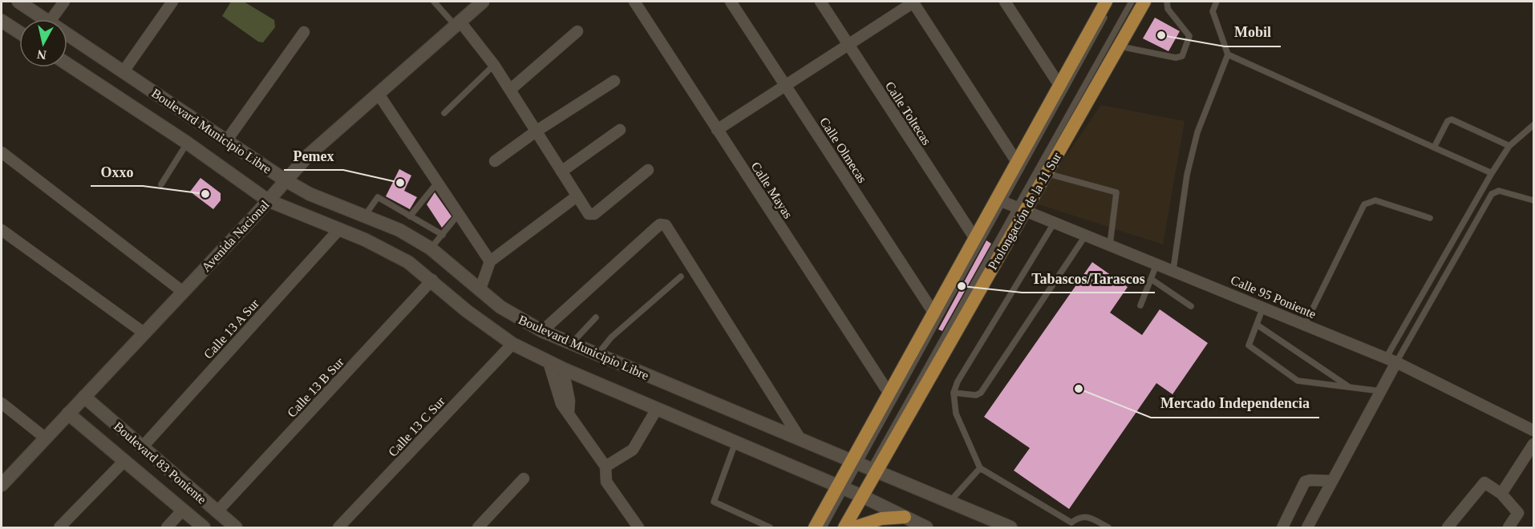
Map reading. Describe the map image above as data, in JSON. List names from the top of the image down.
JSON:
{
  "streets": {
    "main road": [
      "Boulevard Municipio Libre",
      "Prolongación de la 11 Sur",
      "Avenida Nacional",
      "Boulevard 83 Poniente"
    ],
    "street": [
      "Calle Toltecas",
      "Calle Olmecas",
      "Calle Mayas",
      "Calle 95 Poniente",
      "Calle 13 A Sur",
      "Calle 13 B Sur",
      "Calle 13 C Sur"
    ]
  },
  "crossings": [
    ["Calle Toltecas", "Prolongación de la 11 Sur"],
    ["Boulevard Municipio Libre", "Prolongación de la 11 Sur"],
    ["Boulevard Municipio Libre", "Avenida Nacional"],
    ["Boulevard Municipio Libre", "Calle 13 A Sur"],
    ["Boulevard Municipio Libre", "Calle 13 B Sur"],
    ["Boulevard Municipio Libre", "Calle 13 C Sur"],
    ["Calle Olmecas", "Prolongación de la 11 Sur"],
    ["Calle Mayas", "Prolongación de la 11 Sur"],
    ["Prolongación de la 11 Sur", "Calle 95 Poniente"],
    ["Avenida Nacional", "Boulevard 83 Poniente"],
    ["Calle 13 A Sur", "Boulevard 83 Poniente"],
    ["Calle 13 B Sur", "Boulevard 83 Poniente"]
  ],
  "places": [
    "Mobil",
    "Pemex",
    "Oxxo",
    "Tabascos/Tarascos",
    "Mercado Independencia"
  ],
  "north": "bottom"
}
